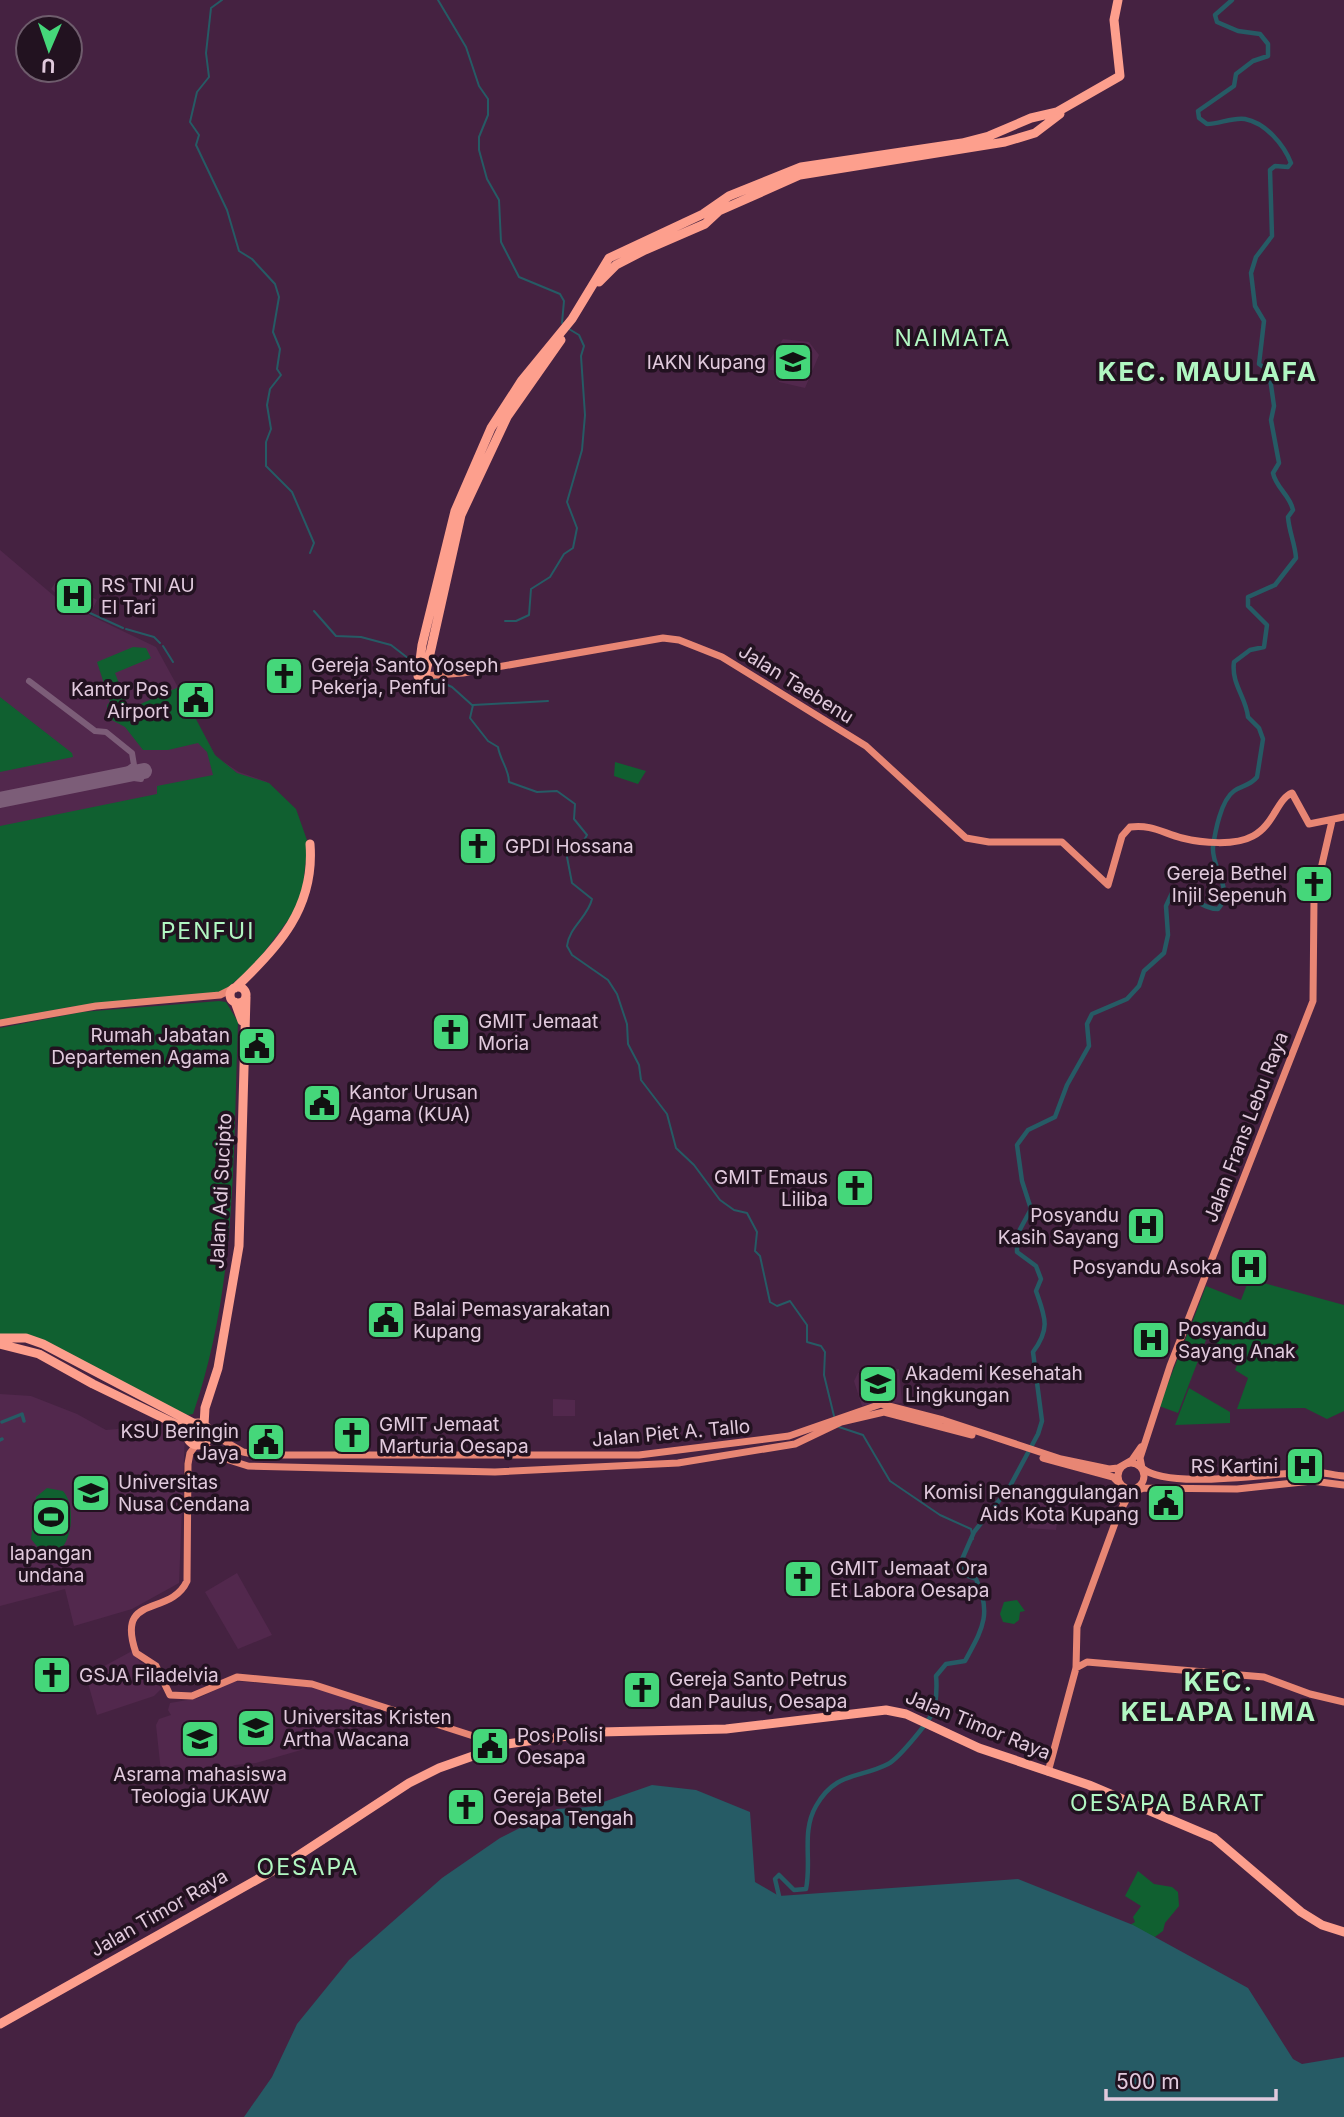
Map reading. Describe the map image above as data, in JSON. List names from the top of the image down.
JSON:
{
  "streets": {
    "highway": ["Jalan Adi Sucipto", "Jalan Timor Raya"],
    "main road": ["Jalan Taebenu", "Jalan Frans Lebu Raya", "Jalan Piet A. Tallo"]
  },
  "crossings": [
    ["Jalan Taebenu", "Jalan Frans Lebu Raya"],
    ["Jalan Frans Lebu Raya", "Jalan Piet A. Tallo"],
    ["Jalan Adi Sucipto", "Jalan Piet A. Tallo"]
  ],
  "districts": [
    "NAIMATA",
    "KEC. MAULAFA",
    "PENFUI",
    "KEC. KELAPA LIMA",
    "OESAPA BARAT",
    "OESAPA"
  ],
  "places": {
    "school or university": [
      "IAKN Kupang",
      "Akademi Kesehatah Lingkungan",
      "Universitas Nusa Cendana",
      "Universitas Kristen Artha Wacana",
      "Asrama mahasiswa Teologia UKAW"
    ],
    "hospital": [
      "RS TNI AU El Tari",
      "Posyandu Kasih Sayang",
      "Posyandu Asoka",
      "Posyandu Sayang Anak",
      "RS Kartini"
    ],
    "church": [
      "Gereja Santo Yoseph Pekerja, Penfui",
      "GPDI Hossana",
      "Gereja Bethel Injil Sepenuh",
      "GMIT Jemaat Moria",
      "GMIT Emaus Liliba",
      "GMIT Jemaat Marturia Oesapa",
      "GMIT Jemaat Ora Et Labora Oesapa",
      "GSJA Filadelvia",
      "Gereja Santo Petrus dan Paulus, Oesapa",
      "Gereja Betel Oesapa Tengah"
    ],
    "public building": [
      "Kantor Pos Airport",
      "Rumah Jabatan Departemen Agama",
      "Kantor Urusan Agama (KUA)",
      "Balai Pemasyarakatan Kupang",
      "KSU Beringin Jaya",
      "Komisi Penanggulangan Aids Kota Kupang",
      "Pos Polisi Oesapa"
    ],
    "sports": ["lapangan undana"]
  },
  "scale_bar": "500 m",
  "north": "bottom"
}
